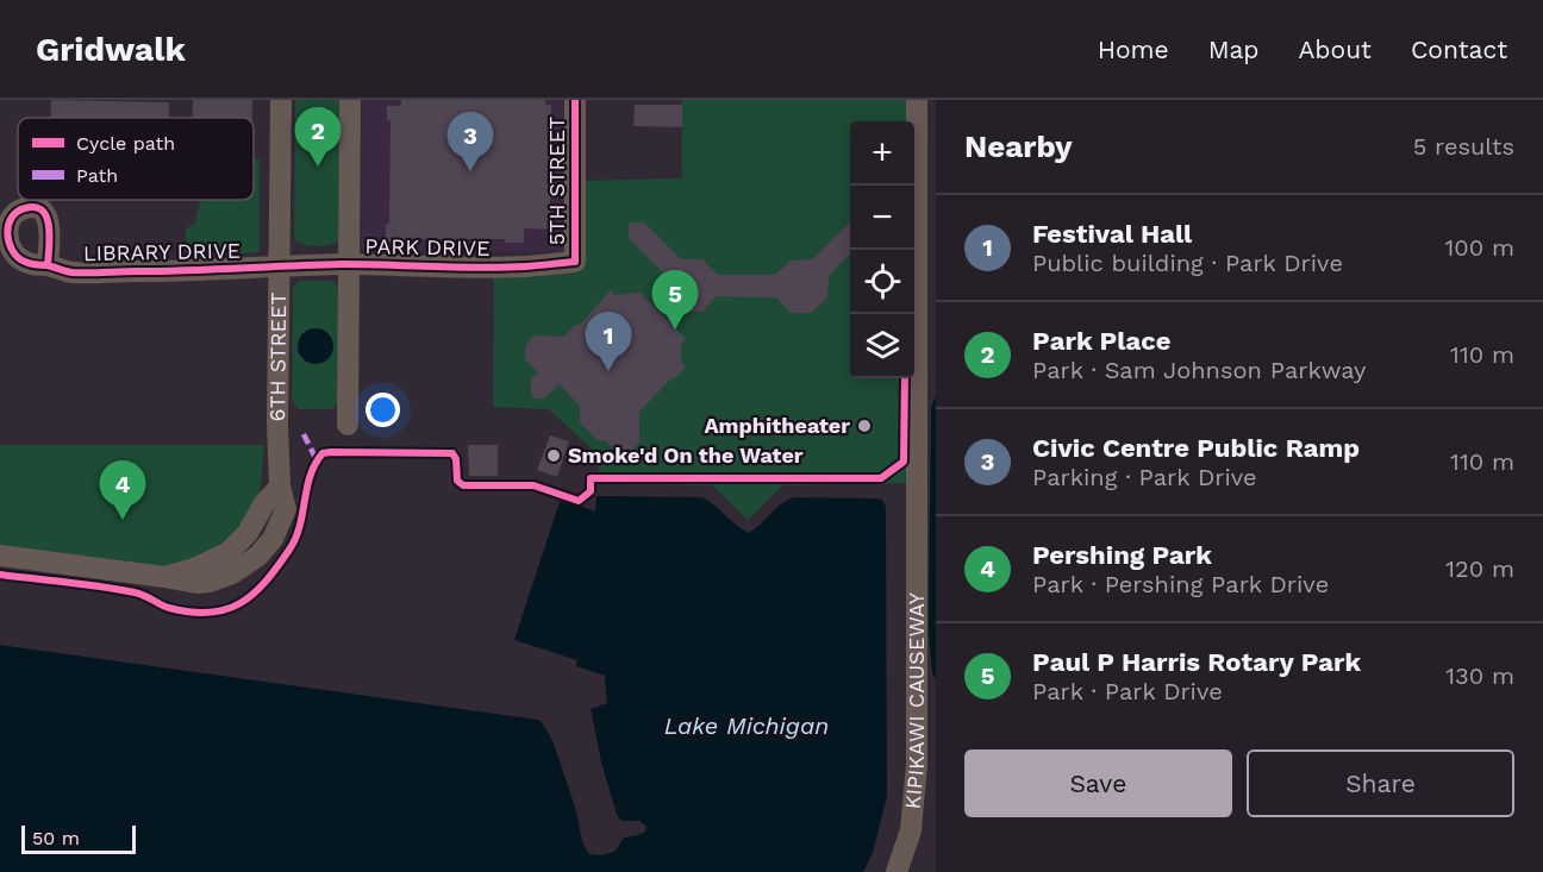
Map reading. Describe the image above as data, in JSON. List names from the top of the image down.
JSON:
{
  "streets": {
    "street": [
      "5TH STREET",
      "PARK DRIVE",
      "LIBRARY DRIVE",
      "6TH STREET",
      "KIPIKAWI CAUSEWAY"
    ]
  },
  "crossings": [
    ["5TH STREET", "PARK DRIVE"],
    ["PARK DRIVE", "LIBRARY DRIVE"],
    ["PARK DRIVE", "6TH STREET"],
    ["LIBRARY DRIVE", "6TH STREET"]
  ],
  "water": ["Lake Michigan"],
  "places": ["Amphitheater", "Smoke'd On the Water"],
  "legend": ["Cycle path", "Path"],
  "scale_bar": "50 m",
  "page": {
    "header": "Gridwalk",
    "nav": [
      "Home",
      "Map",
      "About",
      "Contact"
    ],
    "heading": ["Nearby", "5 results"],
    "pins": [
      "2",
      "3",
      "5",
      "1",
      "4"
    ],
    "map_buttons": ["+", "−"],
    "list": [
      {
        "mark": "1",
        "name": "Festival Hall",
        "note": "Public building · Park Drive",
        "value": "100 m"
      },
      {
        "mark": "2",
        "name": "Park Place",
        "note": "Park · Sam Johnson Parkway",
        "value": "110 m"
      },
      {
        "mark": "3",
        "name": "Civic Centre Public Ramp",
        "note": "Parking · Park Drive",
        "value": "110 m"
      },
      {
        "mark": "4",
        "name": "Pershing Park",
        "note": "Park · Pershing Park Drive",
        "value": "120 m"
      },
      {
        "mark": "5",
        "name": "Paul P Harris Rotary Park",
        "note": "Park · Park Drive",
        "value": "130 m"
      }
    ],
    "buttons": ["Save", "Share"],
    "scale": "50 m"
  }
}
